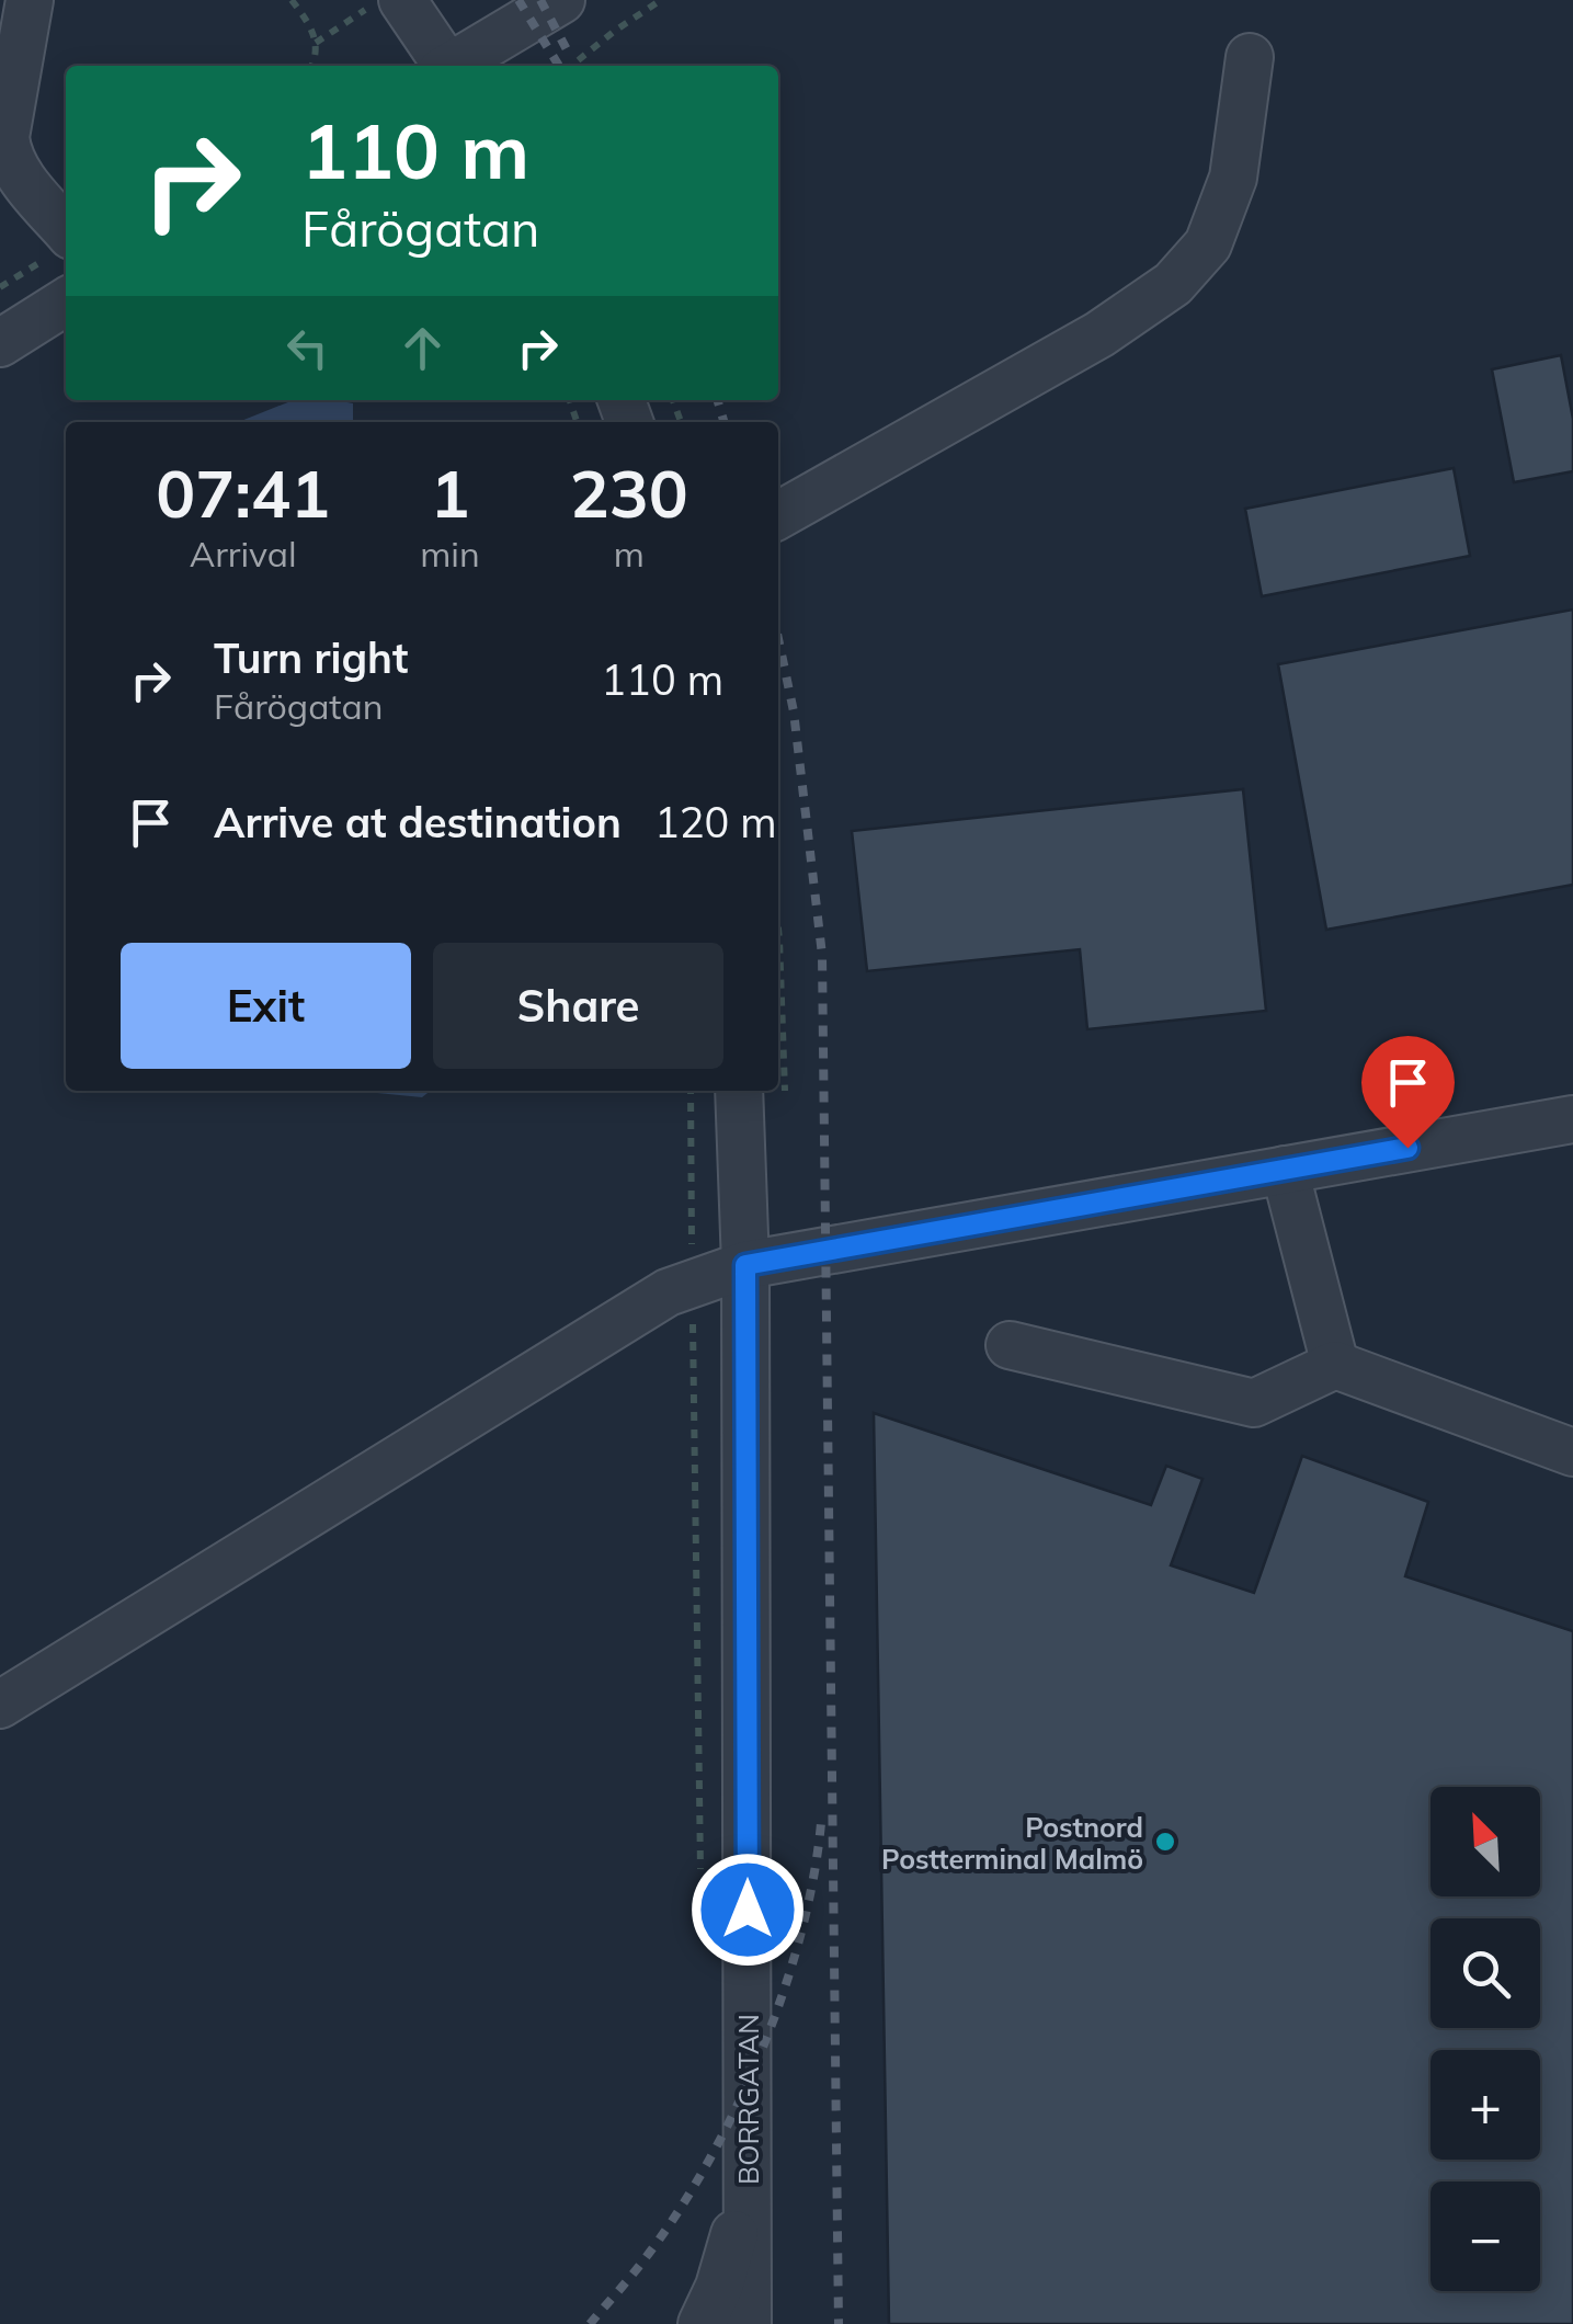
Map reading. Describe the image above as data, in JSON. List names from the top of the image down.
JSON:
{
  "streets": {
    "street": ["BORRGATAN"]
  },
  "places": ["Postnord Postterminal Malmö"],
  "north": "top left",
  "page": {
    "turn": ["110 m", "Fårögatan"],
    "eta": [
      "07:41",
      "Arrival",
      "1",
      "min",
      "230",
      "m"
    ],
    "list": [
      {
        "name": "Turn right",
        "note": "Fårögatan",
        "value": "110 m"
      },
      {
        "name": "Arrive at destination",
        "value": "120 m"
      }
    ],
    "buttons": ["Exit", "Share"],
    "map_buttons": ["+", "−"]
  }
}
